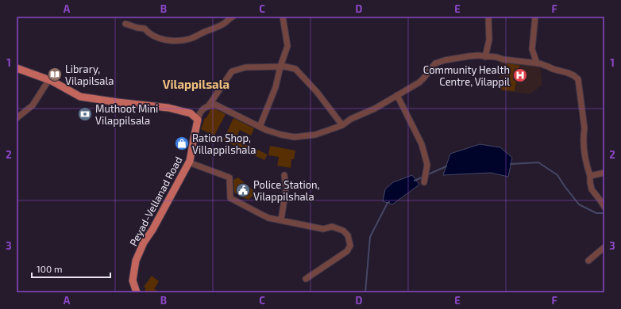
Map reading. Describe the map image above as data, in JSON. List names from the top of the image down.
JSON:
{
  "streets": {
    "main road": ["Peyad-Vellanad Road"]
  },
  "districts": ["Vilappilsala"],
  "places": {
    "library": ["Library, Vilapilsala"],
    "hospital": ["Community Health Centre, Vilappil"],
    "bank": ["Muthoot Mini Vilappilsala"],
    "shop": ["Ration Shop, Villappilshala"],
    "public building": ["Police Station, Vilappilshala"]
  },
  "scale_bar": "100 m",
  "grid": {
    "columns": [
      "A",
      "B",
      "C",
      "D",
      "E",
      "F"
    ],
    "rows": ["1", "2", "3"]
  }
}
